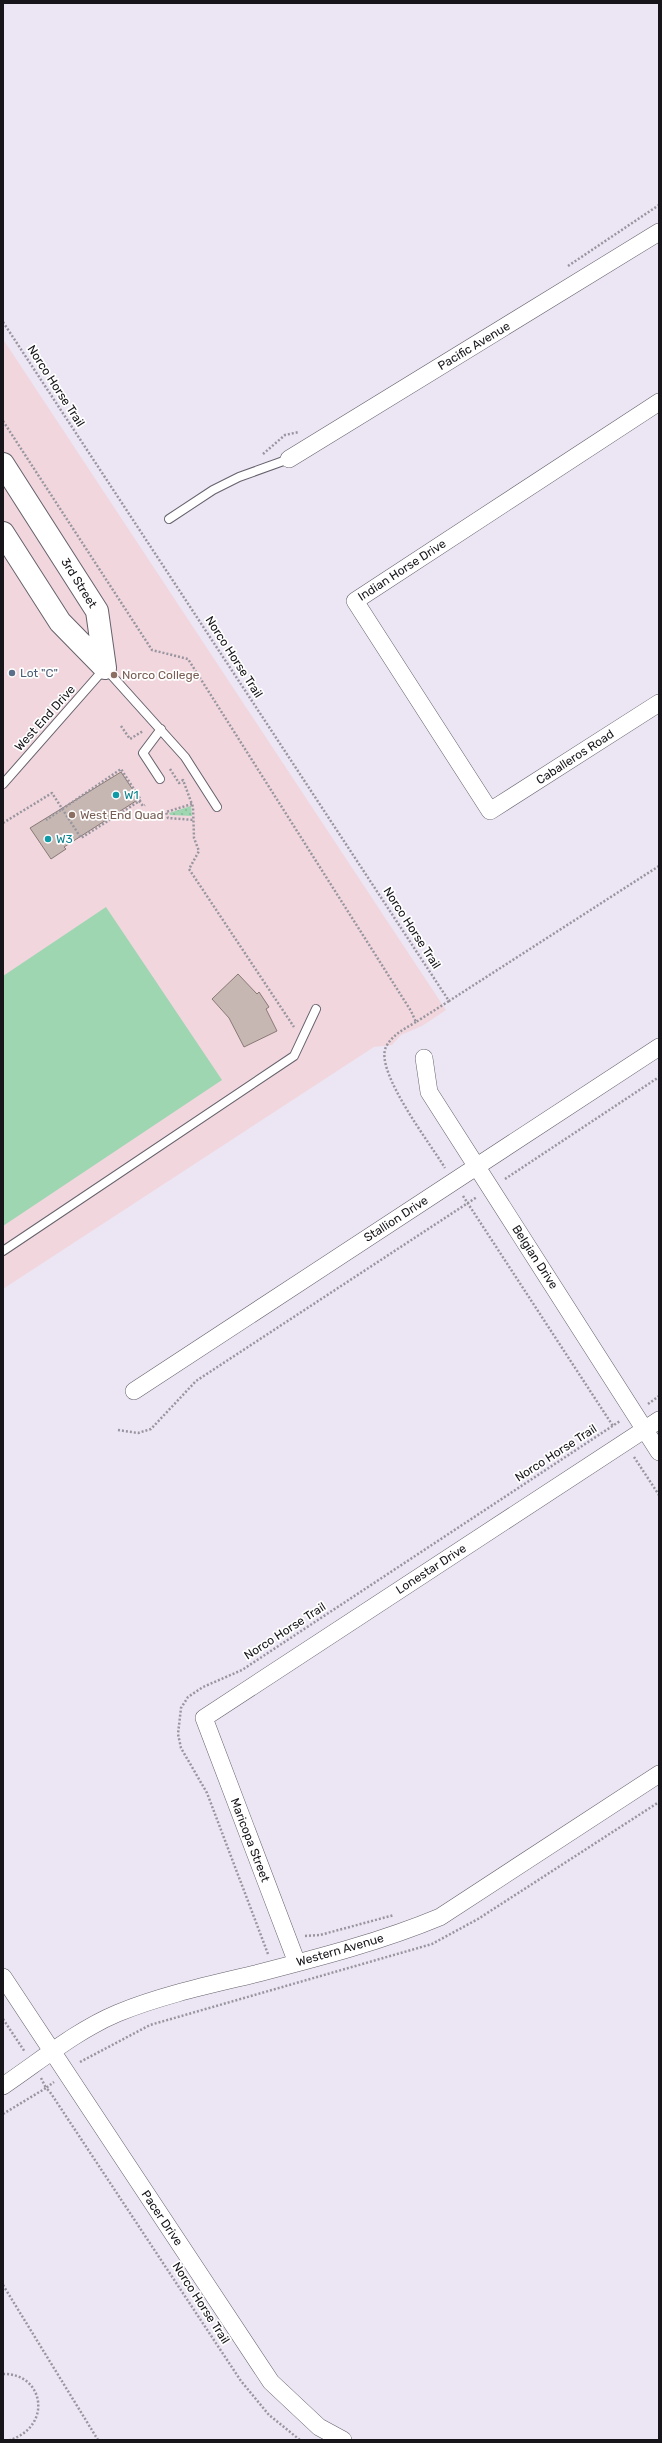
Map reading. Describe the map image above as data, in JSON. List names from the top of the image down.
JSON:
{
  "streets": {
    "street": [
      "Pacific Avenue",
      "Indian Horse Drive",
      "3rd Street",
      "Caballeros Road",
      "Stallion Drive",
      "Belgian Drive",
      "Lonestar Drive",
      "Maricopa Street",
      "Western Avenue",
      "Pacer Drive"
    ],
    "lane": ["West End Drive"],
    "path": ["Norco Horse Trail"]
  },
  "crossings": [
    ["Norco Horse Trail", "Stallion Drive"],
    ["Norco Horse Trail", "Belgian Drive"],
    ["Norco Horse Trail", "Lonestar Drive"],
    ["Norco Horse Trail", "Western Avenue"],
    ["Indian Horse Drive", "Caballeros Road"],
    ["3rd Street", "West End Drive"],
    ["Stallion Drive", "Belgian Drive"],
    ["Belgian Drive", "Lonestar Drive"],
    ["Lonestar Drive", "Maricopa Street"],
    ["Maricopa Street", "Western Avenue"],
    ["Western Avenue", "Pacer Drive"]
  ],
  "places": [
    "Lot \"C\"",
    "Norco College",
    "W1",
    "West End Quad",
    "W3"
  ]
}
